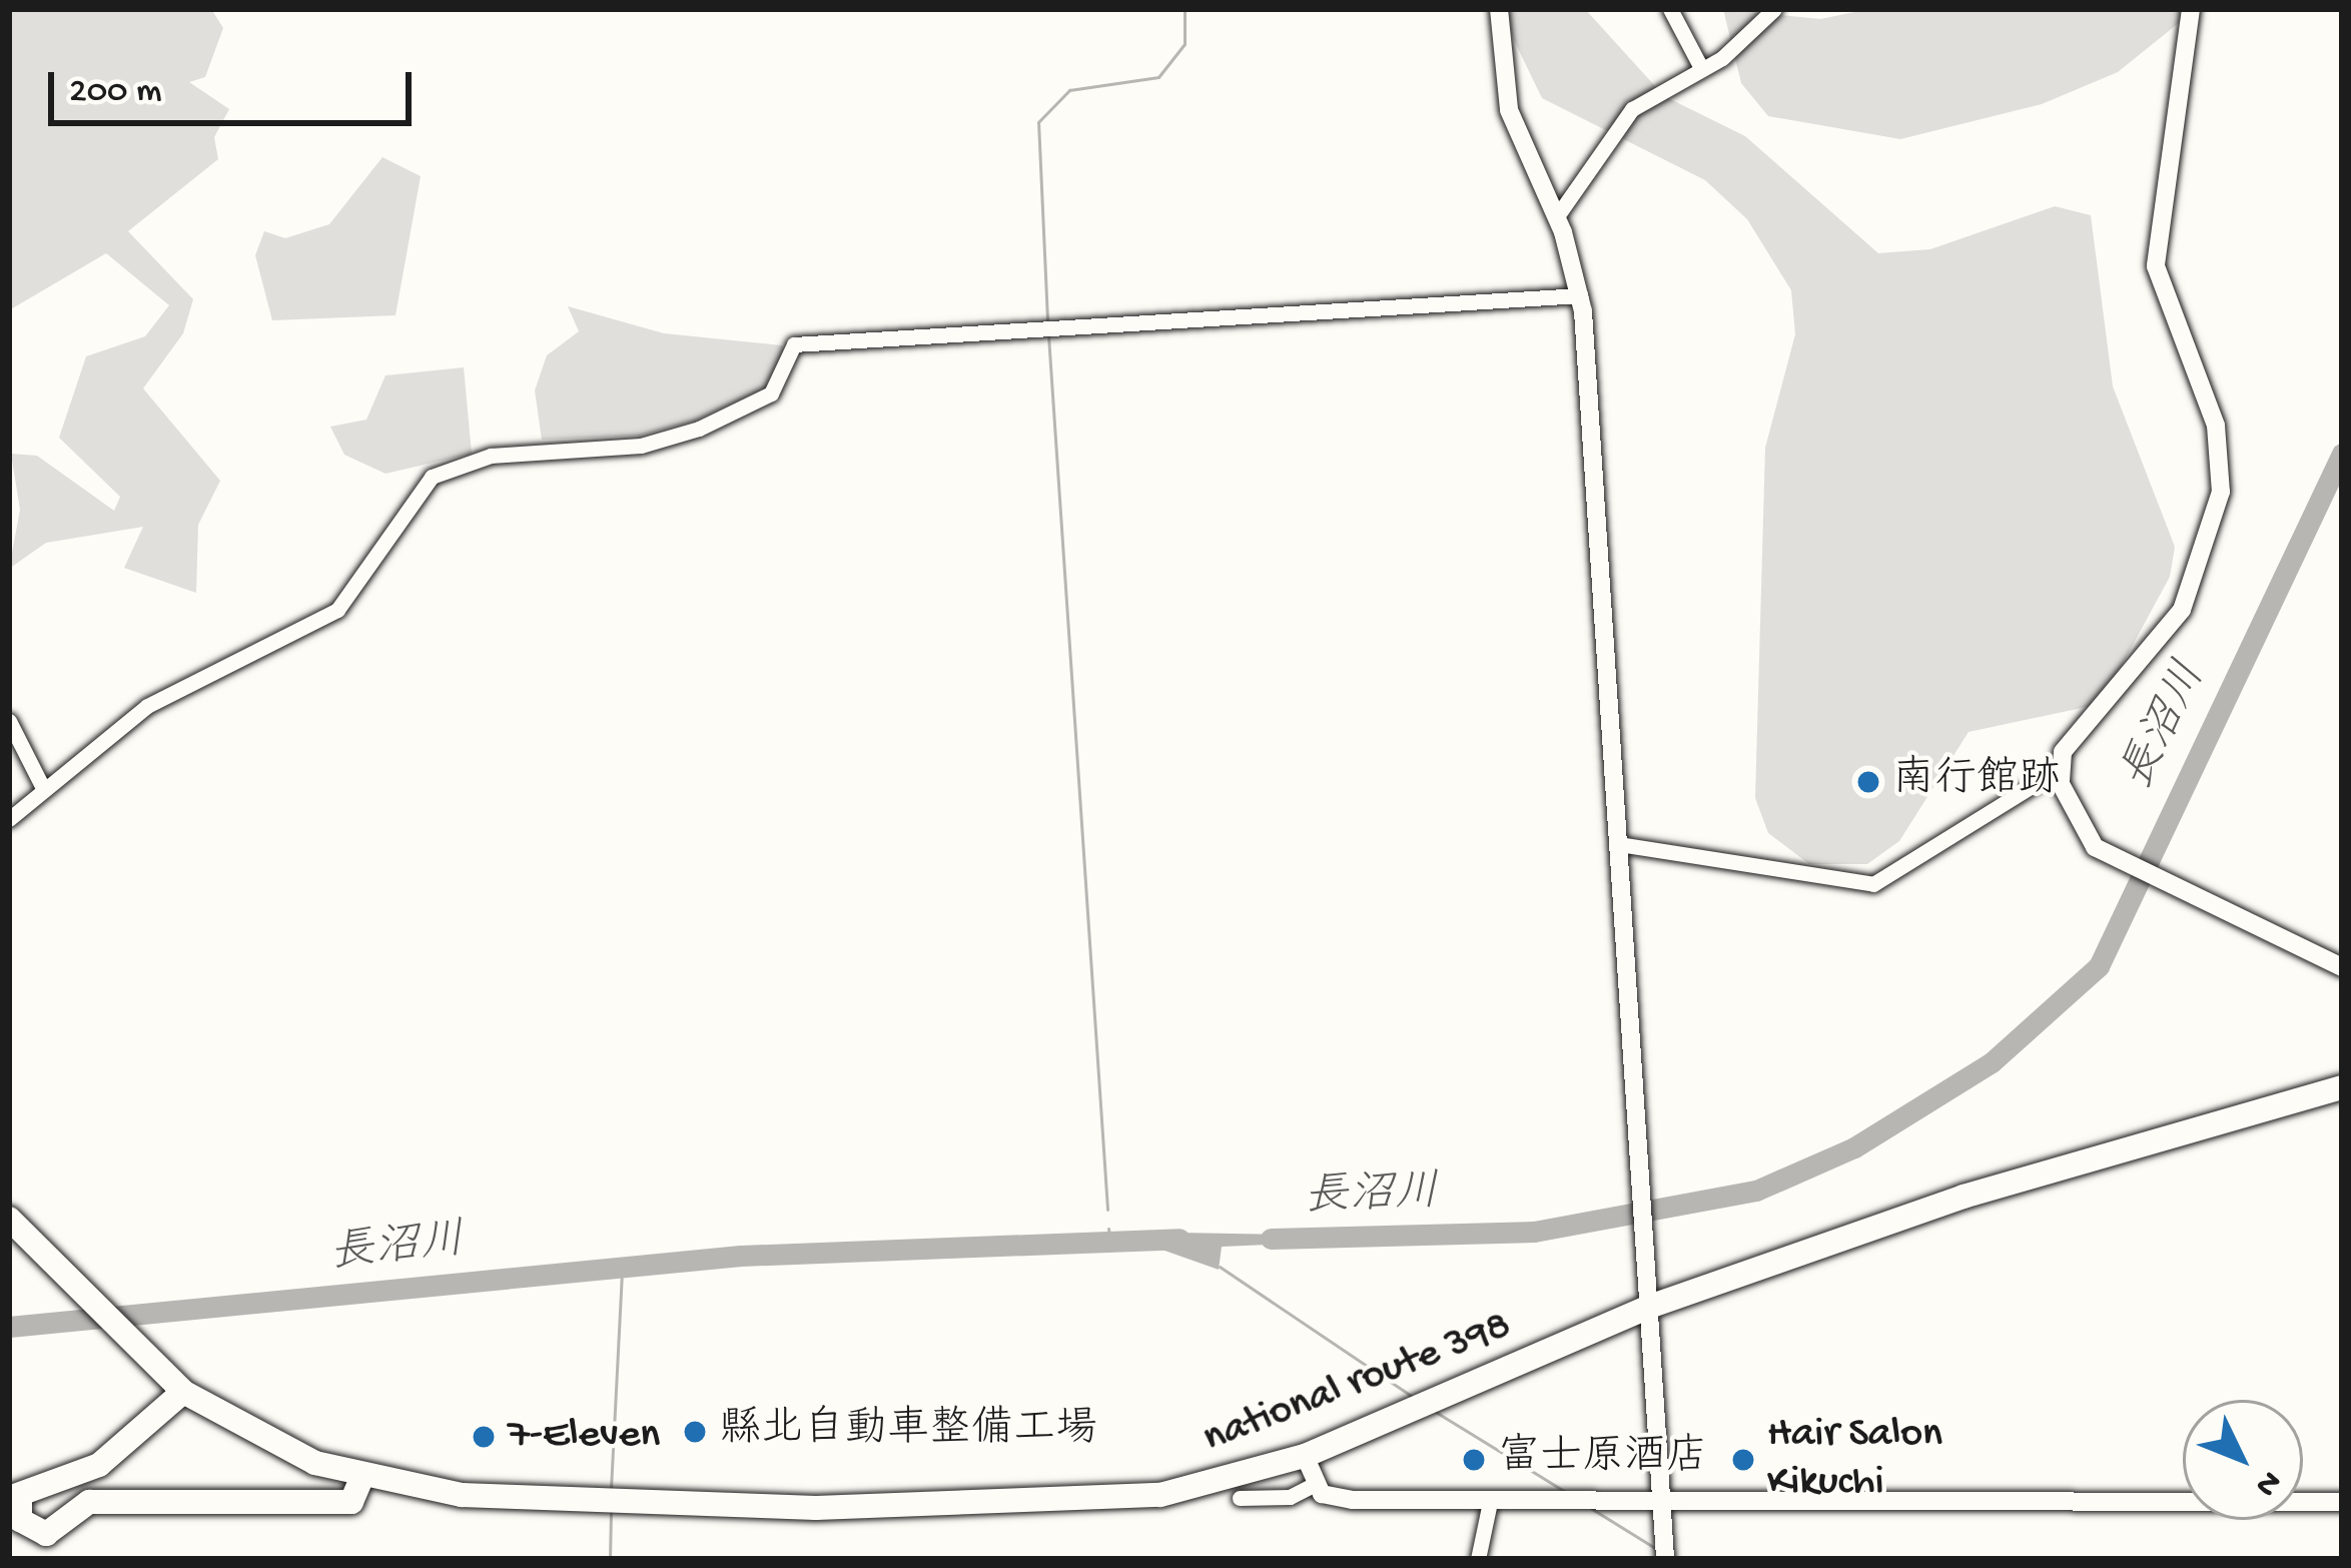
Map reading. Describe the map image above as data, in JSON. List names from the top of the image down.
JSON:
{
  "streets": {
    "main road": ["national route 398"]
  },
  "water": ["長沼川"],
  "places": [
    "南行館跡",
    "縣北自動車整備工場",
    "7-Eleven",
    "富士原酒店",
    "Hair Salon Kikuchi"
  ],
  "scale_bar": "200 m",
  "north": "bottom right"
}
